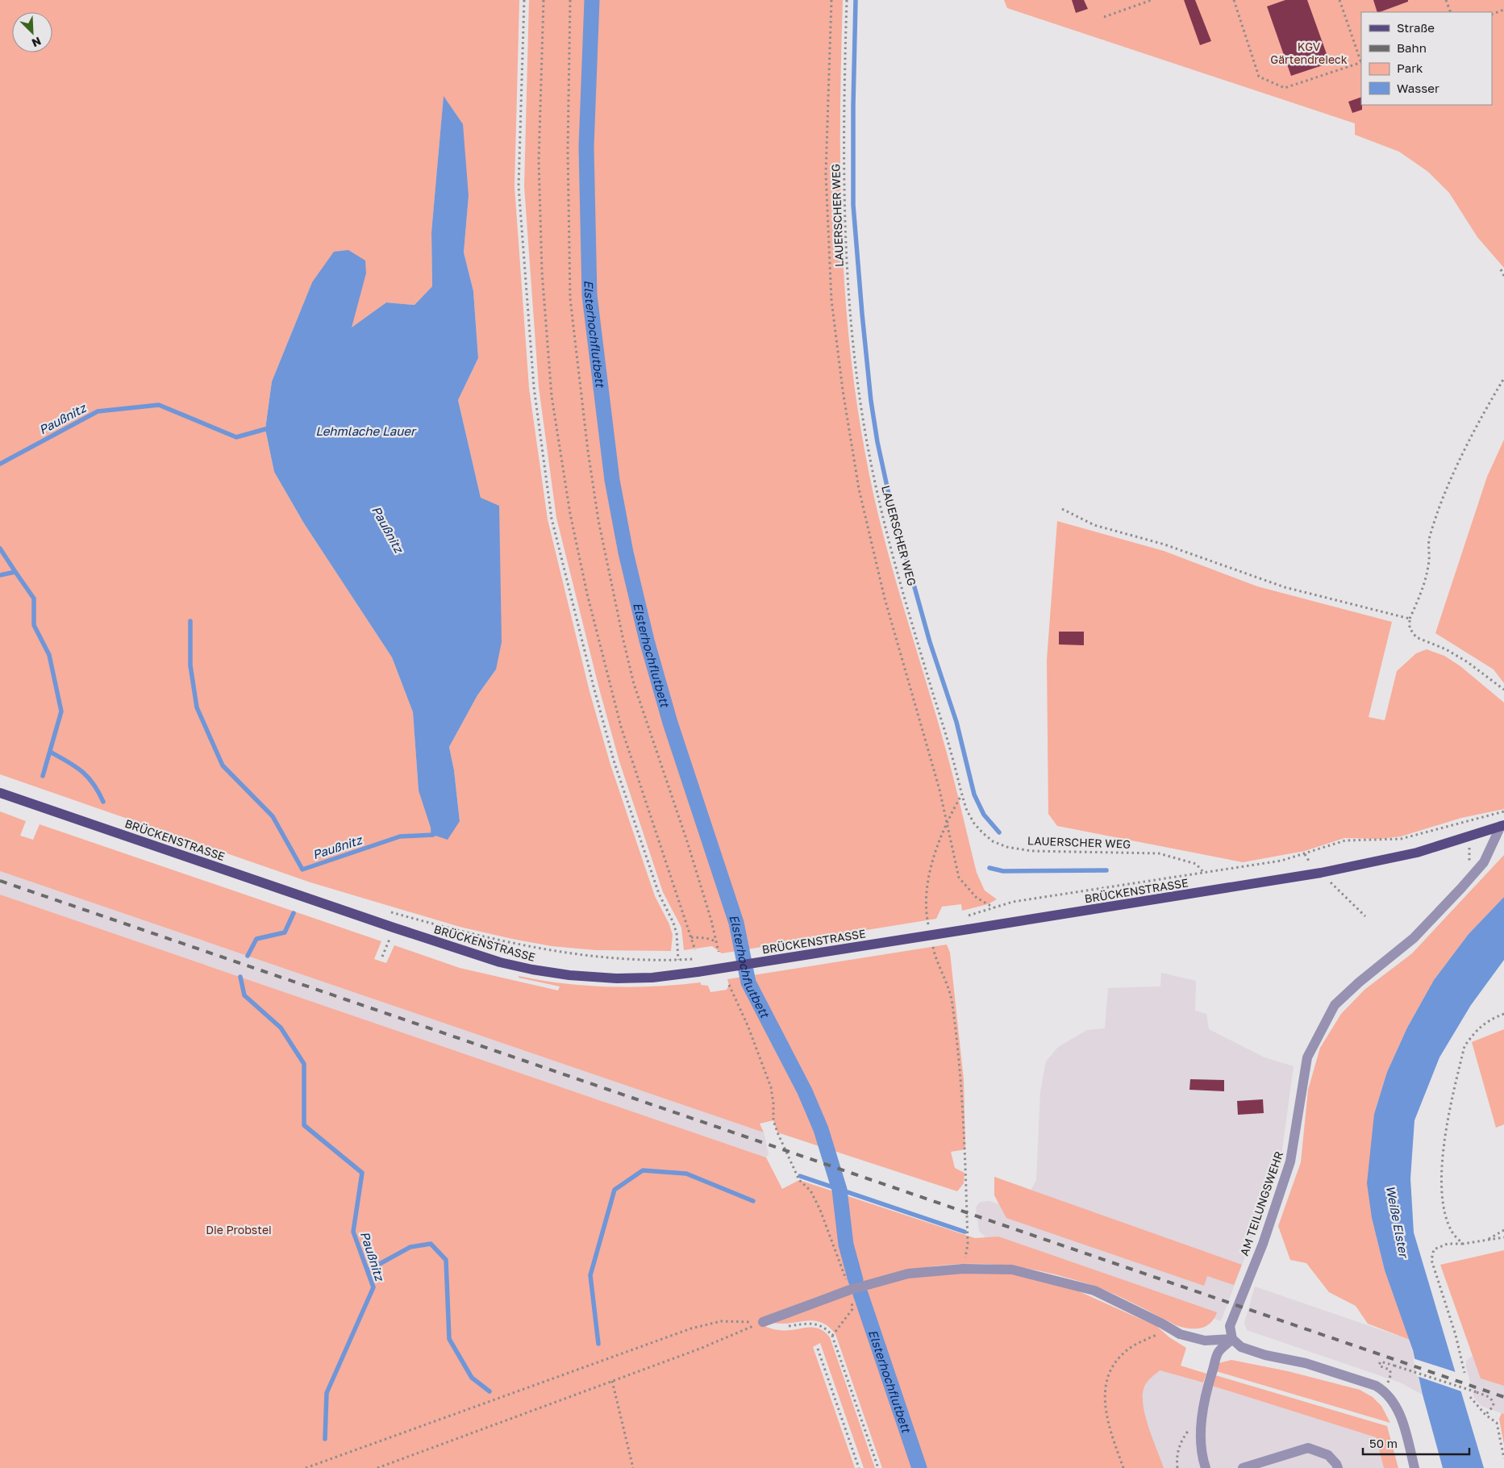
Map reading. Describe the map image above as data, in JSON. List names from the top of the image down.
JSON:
{
  "streets": {
    "main road": ["BRÜCKENSTRASSE"],
    "lane": ["AM TEILUNGSWEHR"],
    "path": ["LAUERSCHER WEG"]
  },
  "crossings": [
    ["BRÜCKENSTRASSE", "AM TEILUNGSWEHR"]
  ],
  "water": [
    "Elsterhochflutbett",
    "Paußnitz",
    "Lehmlache Lauer",
    "Weiße Elster"
  ],
  "parks": ["KGV Gärtendreieck", "Die Probstei"],
  "legend": [
    "Straße",
    "Bahn",
    "Park",
    "Wasser"
  ],
  "scale_bar": "50 m",
  "north": "bottom right"
}
